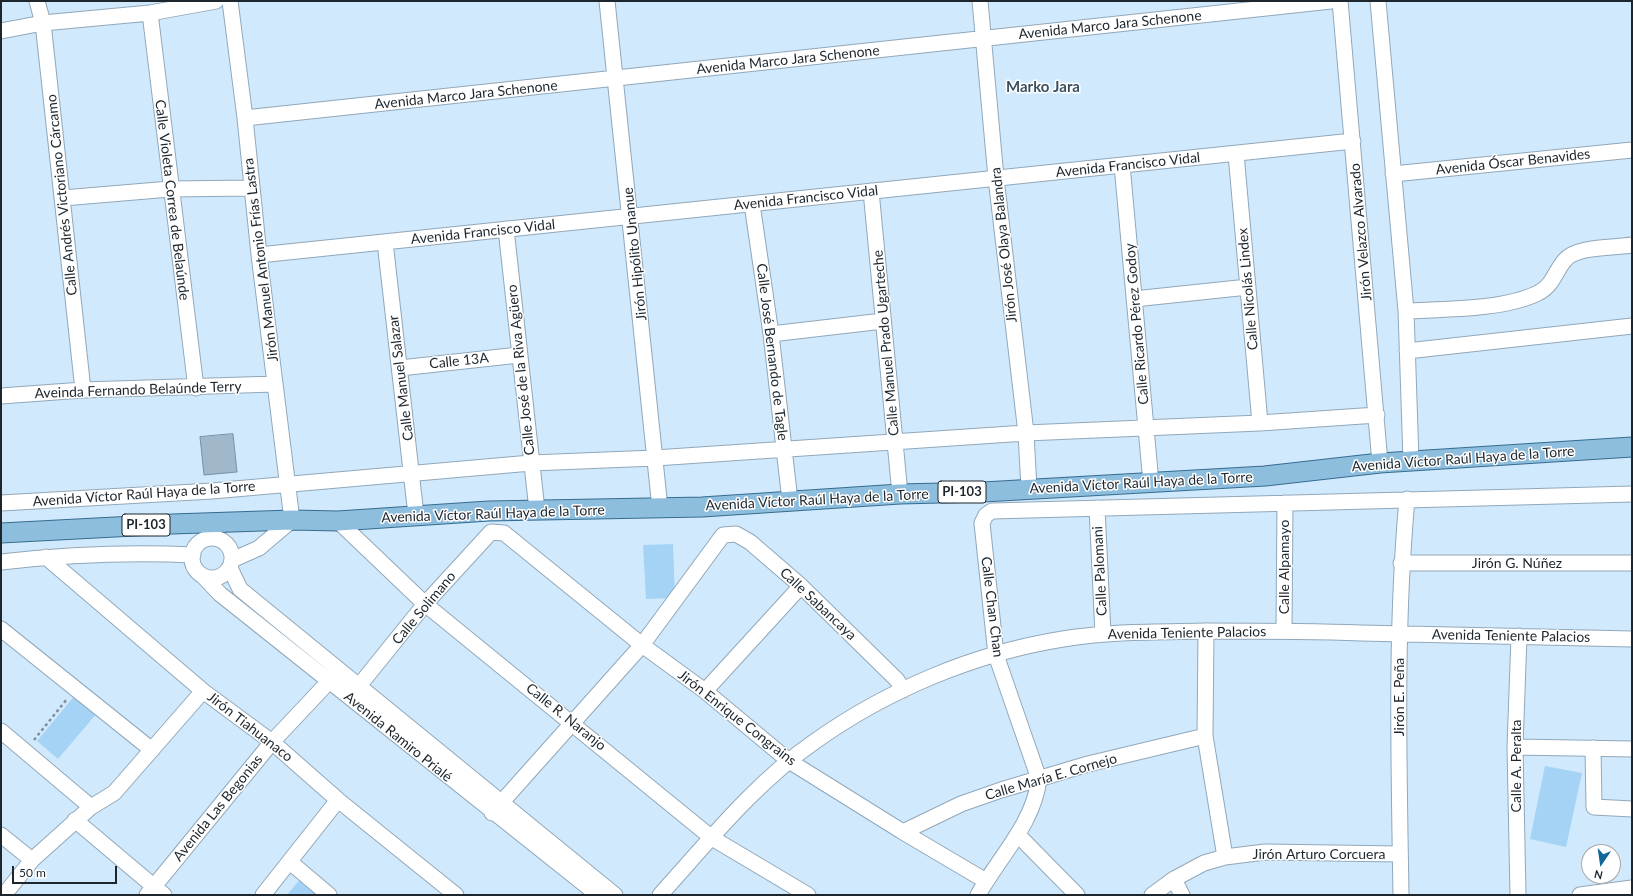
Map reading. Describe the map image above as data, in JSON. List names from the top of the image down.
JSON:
{
  "streets": {
    "main road": ["Avenida Víctor Raúl Haya de la Torre", "PI-103"],
    "street": [
      "Avenida Marco Jara Schenone",
      "Avenida Óscar Benavides",
      "Avenida Francisco Vidal",
      "Calle Andrés Victoriano Cárcamo",
      "Calle Violeta Correa de Belaúnde",
      "Jirón Velazco Alvarado",
      "Jirón José Olaya Balandra",
      "Jirón Hipólito Unanue",
      "Jirón Manuel Antonio Frías Lastra",
      "Calle Nicolás Lindex",
      "Calle Ricardo Pérez Godoy",
      "Calle Manuel Prado Ugarteche",
      "Calle José Bernando de Tagle",
      "Calle 13A",
      "Calle José de la Riva Agüero",
      "Calle Manuel Salazar",
      "Aveinda Fernando Belaúnde Terry",
      "Jirón G. Núñez",
      "Calle Alpamayo",
      "Calle Palomani",
      "Calle Sabancaya",
      "Calle Chan Chan",
      "Calle Solimano",
      "Avenida Teniente Palacios",
      "Jirón E. Peña",
      "Calle R. Naranjo",
      "Jirón Enrique Congrains",
      "Jirón Tiahuanaco",
      "Avenida Ramiro Prialé",
      "Calle A. Peralta",
      "Calle María E. Cornejo",
      "Avenida Las Begonias",
      "Jirón Arturo Corcuera"
    ]
  },
  "crossings": [
    ["Avenida Marco Jara Schenone", "Jirón José Olaya Balandra"],
    ["Avenida Marco Jara Schenone", "Jirón Hipólito Unanue"],
    ["Avenida Marco Jara Schenone", "Jirón Manuel Antonio Frías Lastra"],
    ["Avenida Francisco Vidal", "Jirón Velazco Alvarado"],
    ["Avenida Francisco Vidal", "Jirón José Olaya Balandra"],
    ["Avenida Francisco Vidal", "Jirón Hipólito Unanue"],
    ["Avenida Francisco Vidal", "Jirón Manuel Antonio Frías Lastra"],
    ["Avenida Francisco Vidal", "Calle Nicolás Lindex"],
    ["Avenida Francisco Vidal", "Calle Ricardo Pérez Godoy"],
    ["Avenida Francisco Vidal", "Calle Manuel Prado Ugarteche"],
    ["Avenida Francisco Vidal", "Calle José Bernando de Tagle"],
    ["Avenida Francisco Vidal", "Calle José de la Riva Agüero"],
    ["Avenida Francisco Vidal", "Calle Manuel Salazar"],
    ["Calle Andrés Victoriano Cárcamo", "Aveinda Fernando Belaúnde Terry"],
    ["Calle Violeta Correa de Belaúnde", "Aveinda Fernando Belaúnde Terry"],
    ["Jirón Velazco Alvarado", "Avenida Víctor Raúl Haya de la Torre"],
    ["Jirón José Olaya Balandra", "Avenida Víctor Raúl Haya de la Torre"],
    ["Jirón Hipólito Unanue", "Avenida Víctor Raúl Haya de la Torre"],
    ["Jirón Manuel Antonio Frías Lastra", "Aveinda Fernando Belaúnde Terry"],
    ["Jirón Manuel Antonio Frías Lastra", "Avenida Víctor Raúl Haya de la Torre"],
    ["Calle Nicolás Lindex", "Avenida Víctor Raúl Haya de la Torre"],
    ["Calle Ricardo Pérez Godoy", "Avenida Víctor Raúl Haya de la Torre"],
    ["Calle Manuel Prado Ugarteche", "Avenida Víctor Raúl Haya de la Torre"],
    ["Calle José Bernando de Tagle", "Avenida Víctor Raúl Haya de la Torre"],
    ["Calle 13A", "Calle José de la Riva Agüero"],
    ["Calle 13A", "Calle Manuel Salazar"],
    ["Calle José de la Riva Agüero", "Avenida Víctor Raúl Haya de la Torre"],
    ["Calle Manuel Salazar", "Avenida Víctor Raúl Haya de la Torre"],
    ["Avenida Víctor Raúl Haya de la Torre", "Calle R. Naranjo"],
    ["Jirón G. Núñez", "Jirón E. Peña"],
    ["Calle Alpamayo", "Avenida Teniente Palacios"],
    ["Calle Palomani", "Calle Chan Chan"],
    ["Calle Palomani", "Avenida Teniente Palacios"],
    ["Calle Sabancaya", "Avenida Teniente Palacios"],
    ["Calle Sabancaya", "Jirón Enrique Congrains"],
    ["Calle Chan Chan", "Avenida Teniente Palacios"],
    ["Calle Chan Chan", "Calle María E. Cornejo"],
    ["Calle Solimano", "Calle R. Naranjo"],
    ["Calle Solimano", "Jirón Enrique Congrains"],
    ["Calle Solimano", "Avenida Ramiro Prialé"],
    ["Avenida Teniente Palacios", "Jirón E. Peña"],
    ["Avenida Teniente Palacios", "Calle R. Naranjo"],
    ["Avenida Teniente Palacios", "Jirón Enrique Congrains"],
    ["Avenida Teniente Palacios", "Calle A. Peralta"],
    ["Jirón E. Peña", "Jirón Arturo Corcuera"],
    ["Jirón Enrique Congrains", "Calle María E. Cornejo"],
    ["Jirón Tiahuanaco", "Avenida Las Begonias"],
    ["Avenida Ramiro Prialé", "Avenida Las Begonias"]
  ],
  "districts": ["Marko Jara"],
  "scale_bar": "50 m",
  "north": "bottom"
}
